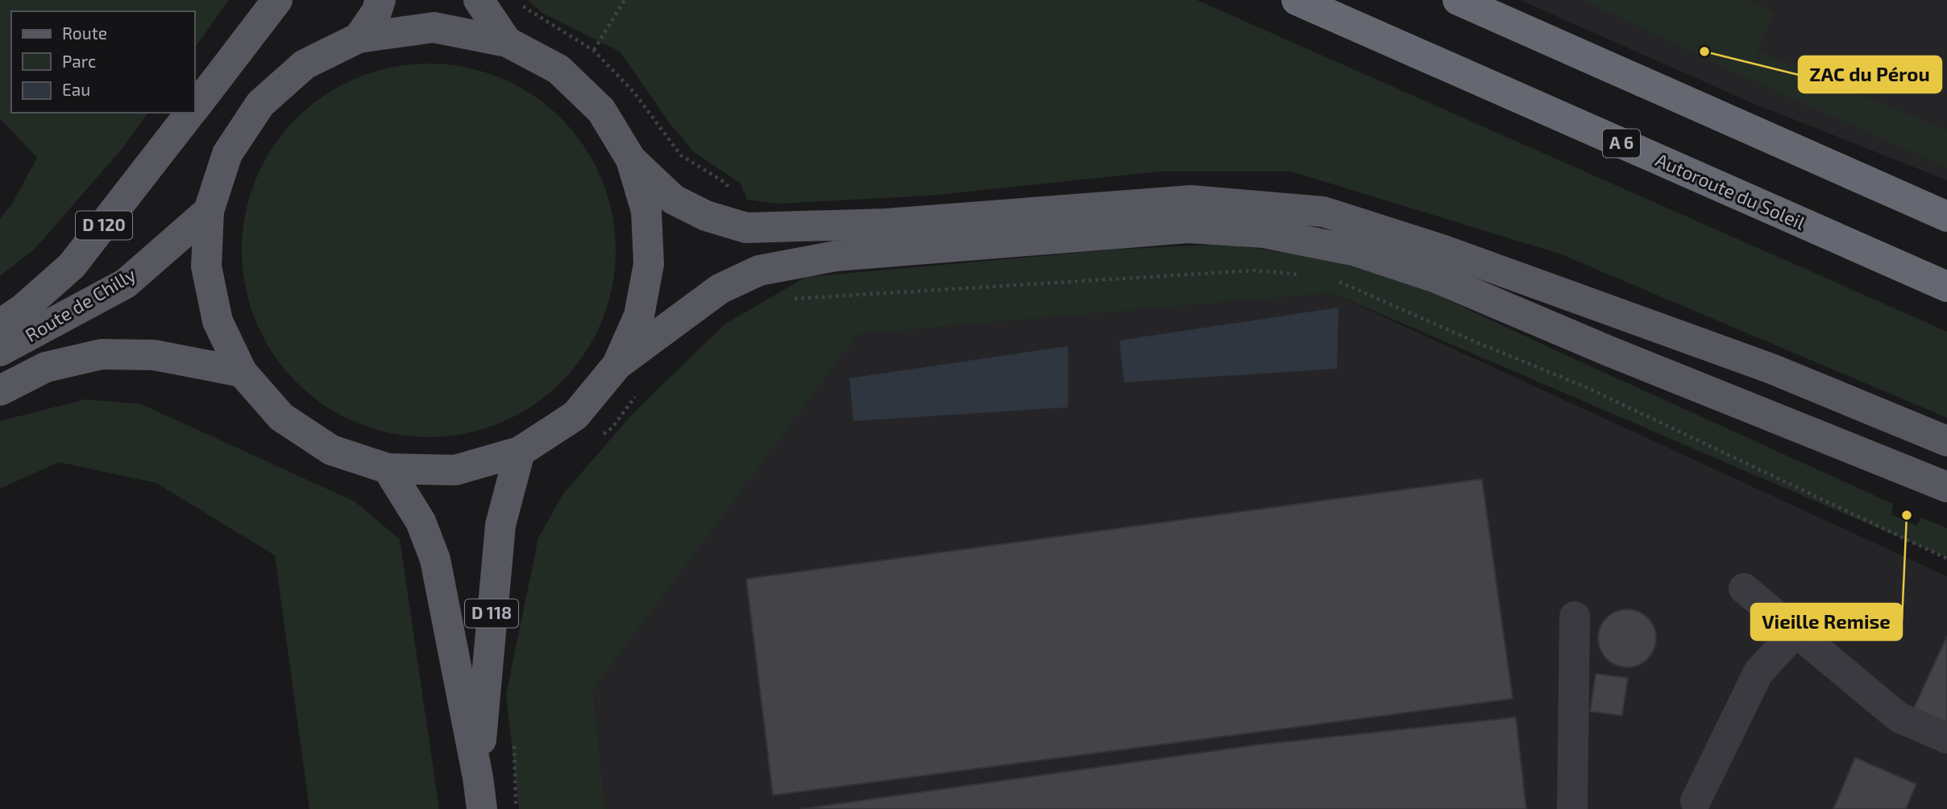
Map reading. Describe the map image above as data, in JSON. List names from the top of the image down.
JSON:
{
  "streets": {
    "highway": ["A 6", "Autoroute du Soleil"],
    "main road": ["D 120", "Route de Chilly", "D 118"]
  },
  "places": ["ZAC du Pérou", "Vieille Remise"],
  "legend": ["Route", "Parc", "Eau"]
}
